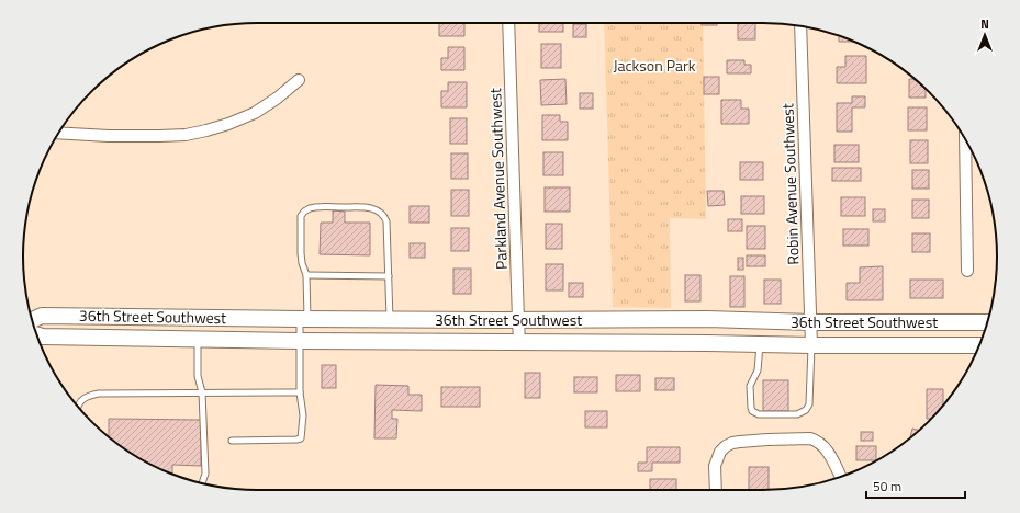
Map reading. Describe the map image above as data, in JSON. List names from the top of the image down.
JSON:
{
  "streets": {
    "street": ["Parkland Avenue Southwest", "Robin Avenue Southwest", "36th Street Southwest"]
  },
  "crossings": [
    ["Parkland Avenue Southwest", "36th Street Southwest"],
    ["Robin Avenue Southwest", "36th Street Southwest"]
  ],
  "parks": ["Jackson Park"],
  "scale_bar": "50 m",
  "north": "top"
}
